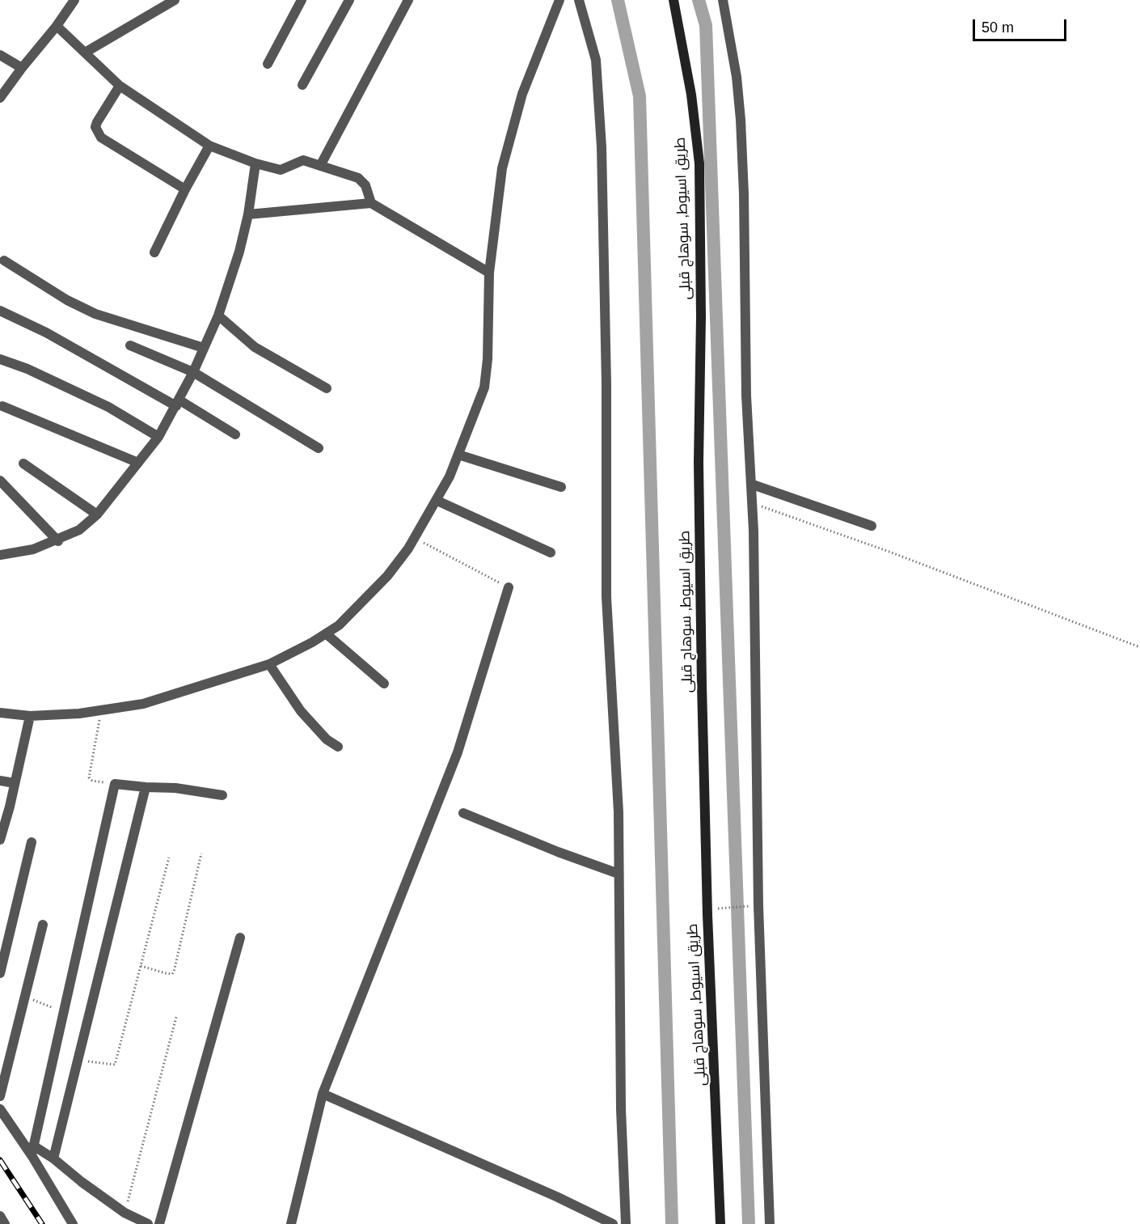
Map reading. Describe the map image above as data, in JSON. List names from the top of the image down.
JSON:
{
  "streets": {
    "main road": ["طريق اسيوط, سوهاج قبلى"]
  },
  "scale_bar": "50 m"
}
